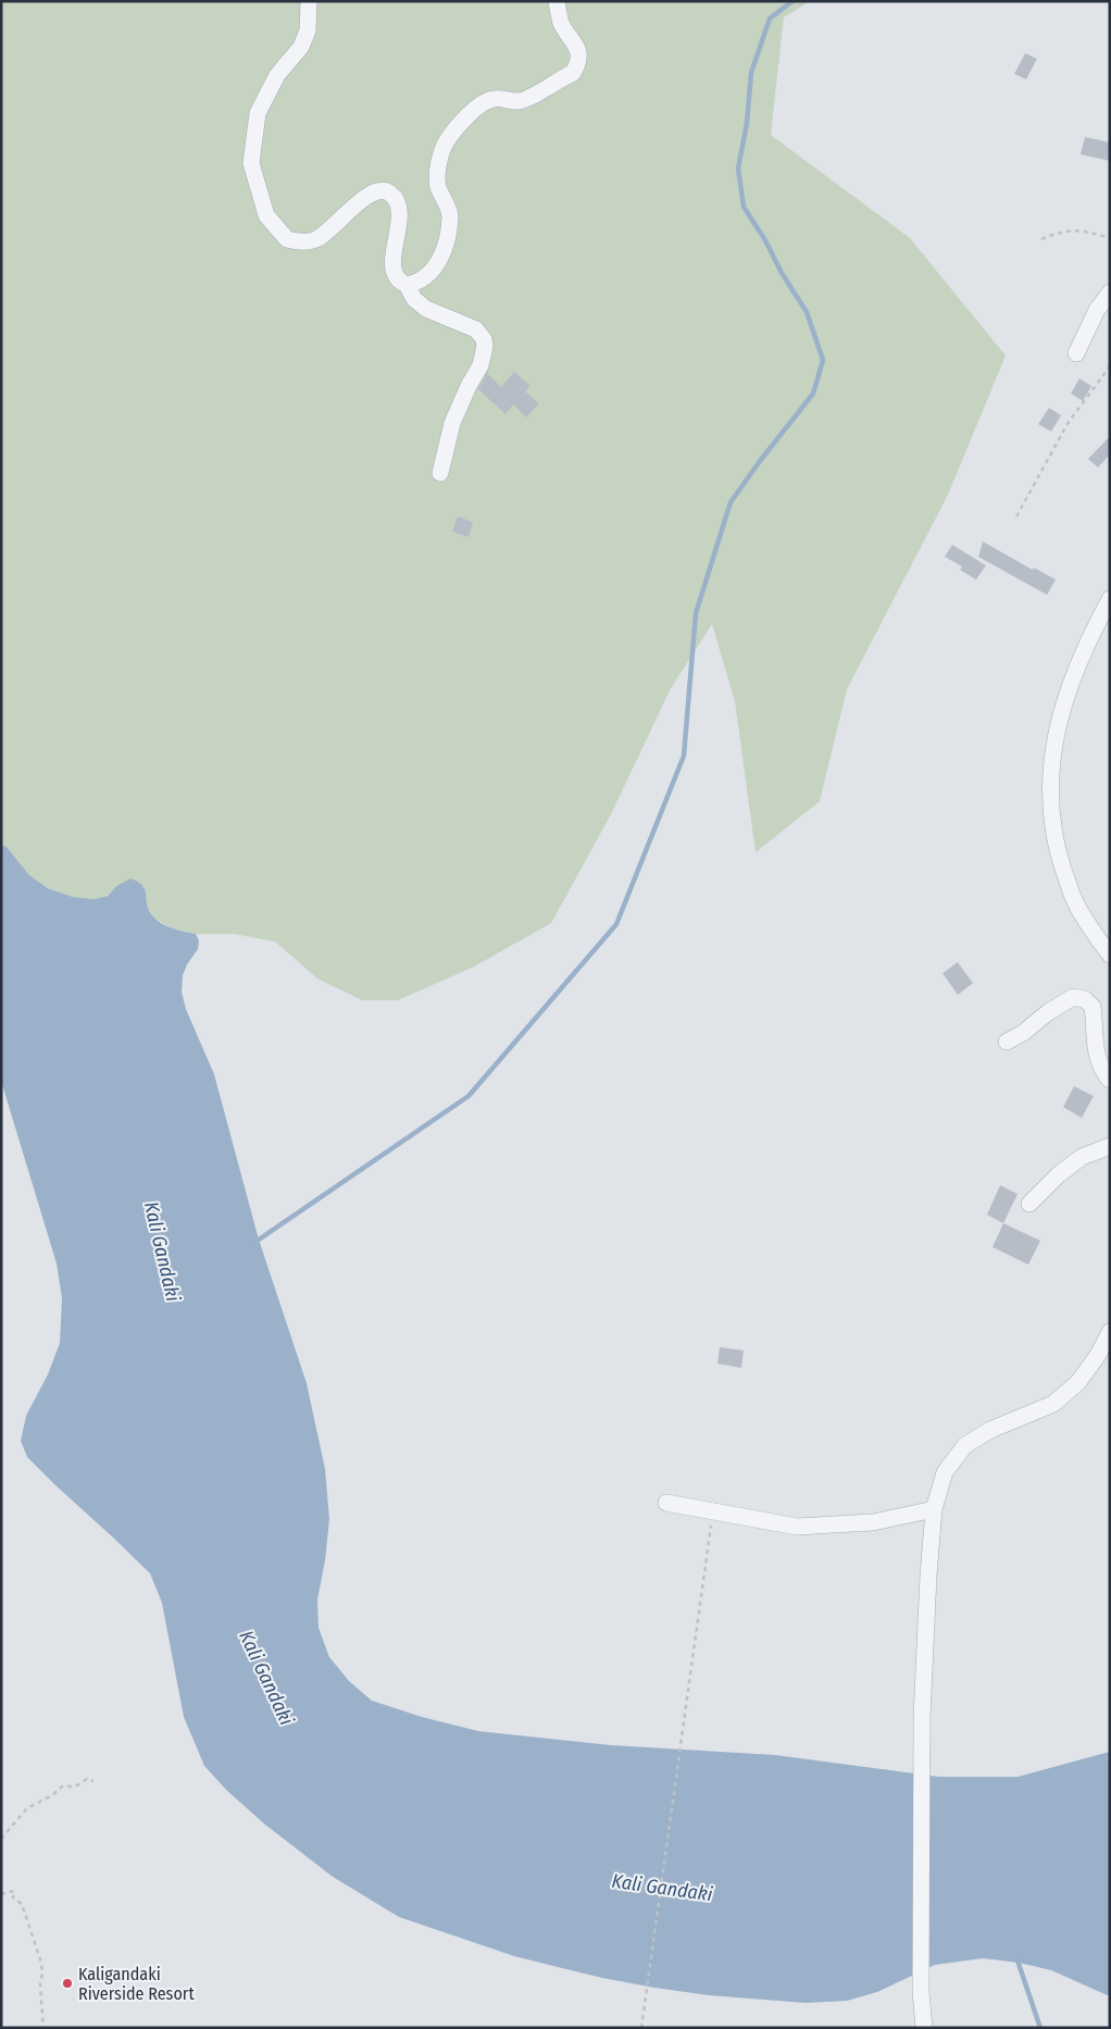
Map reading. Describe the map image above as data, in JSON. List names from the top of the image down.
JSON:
{
  "water": ["Kali Gandaki"],
  "places": ["Kaligandaki Riverside Resort"]
}
